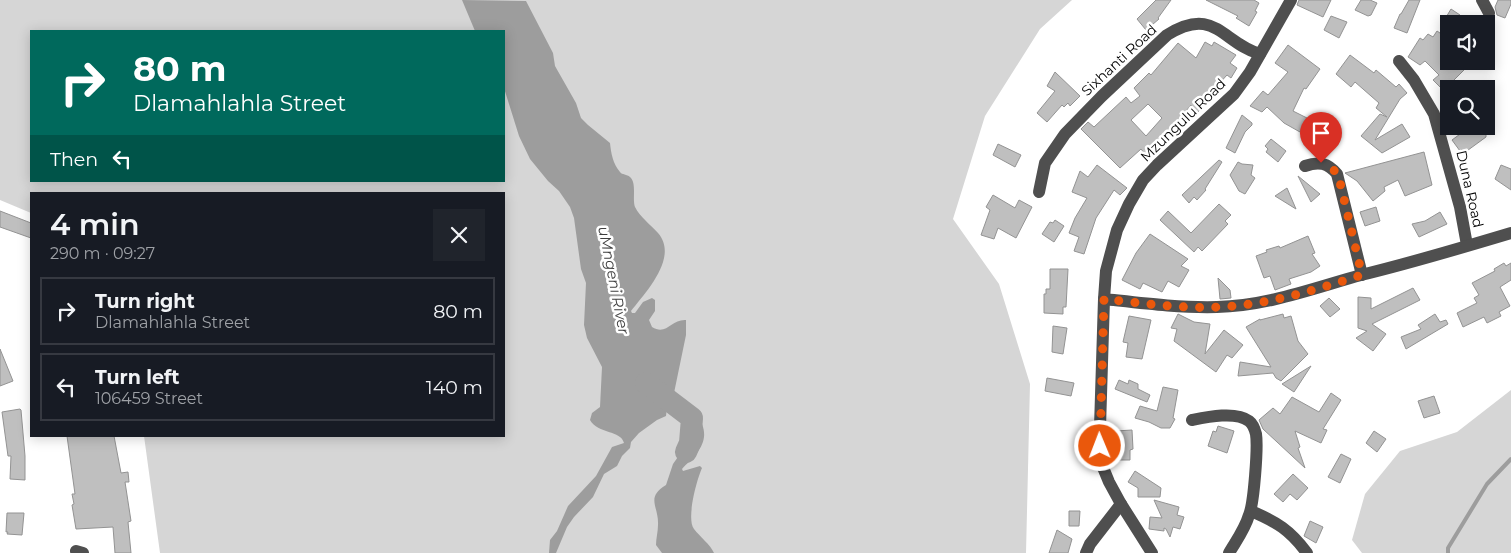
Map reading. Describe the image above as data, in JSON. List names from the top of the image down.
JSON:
{
  "streets": {
    "street": ["Sixhanti Road", "Mzungulu Road", "Duna Road"]
  },
  "crossings": [
    ["Sixhanti Road", "Mzungulu Road"]
  ],
  "water": ["uMngeni River"],
  "page": {
    "turn": ["80 m", "Dlamahlahla Street"],
    "then": "Then",
    "heading": ["4 min", "290 m · 09:27"],
    "list": [
      {
        "name": "Turn right",
        "note": "Dlamahlahla Street",
        "value": "80 m"
      },
      {
        "name": "Turn left",
        "note": "106459 Street",
        "value": "140 m"
      }
    ]
  }
}
